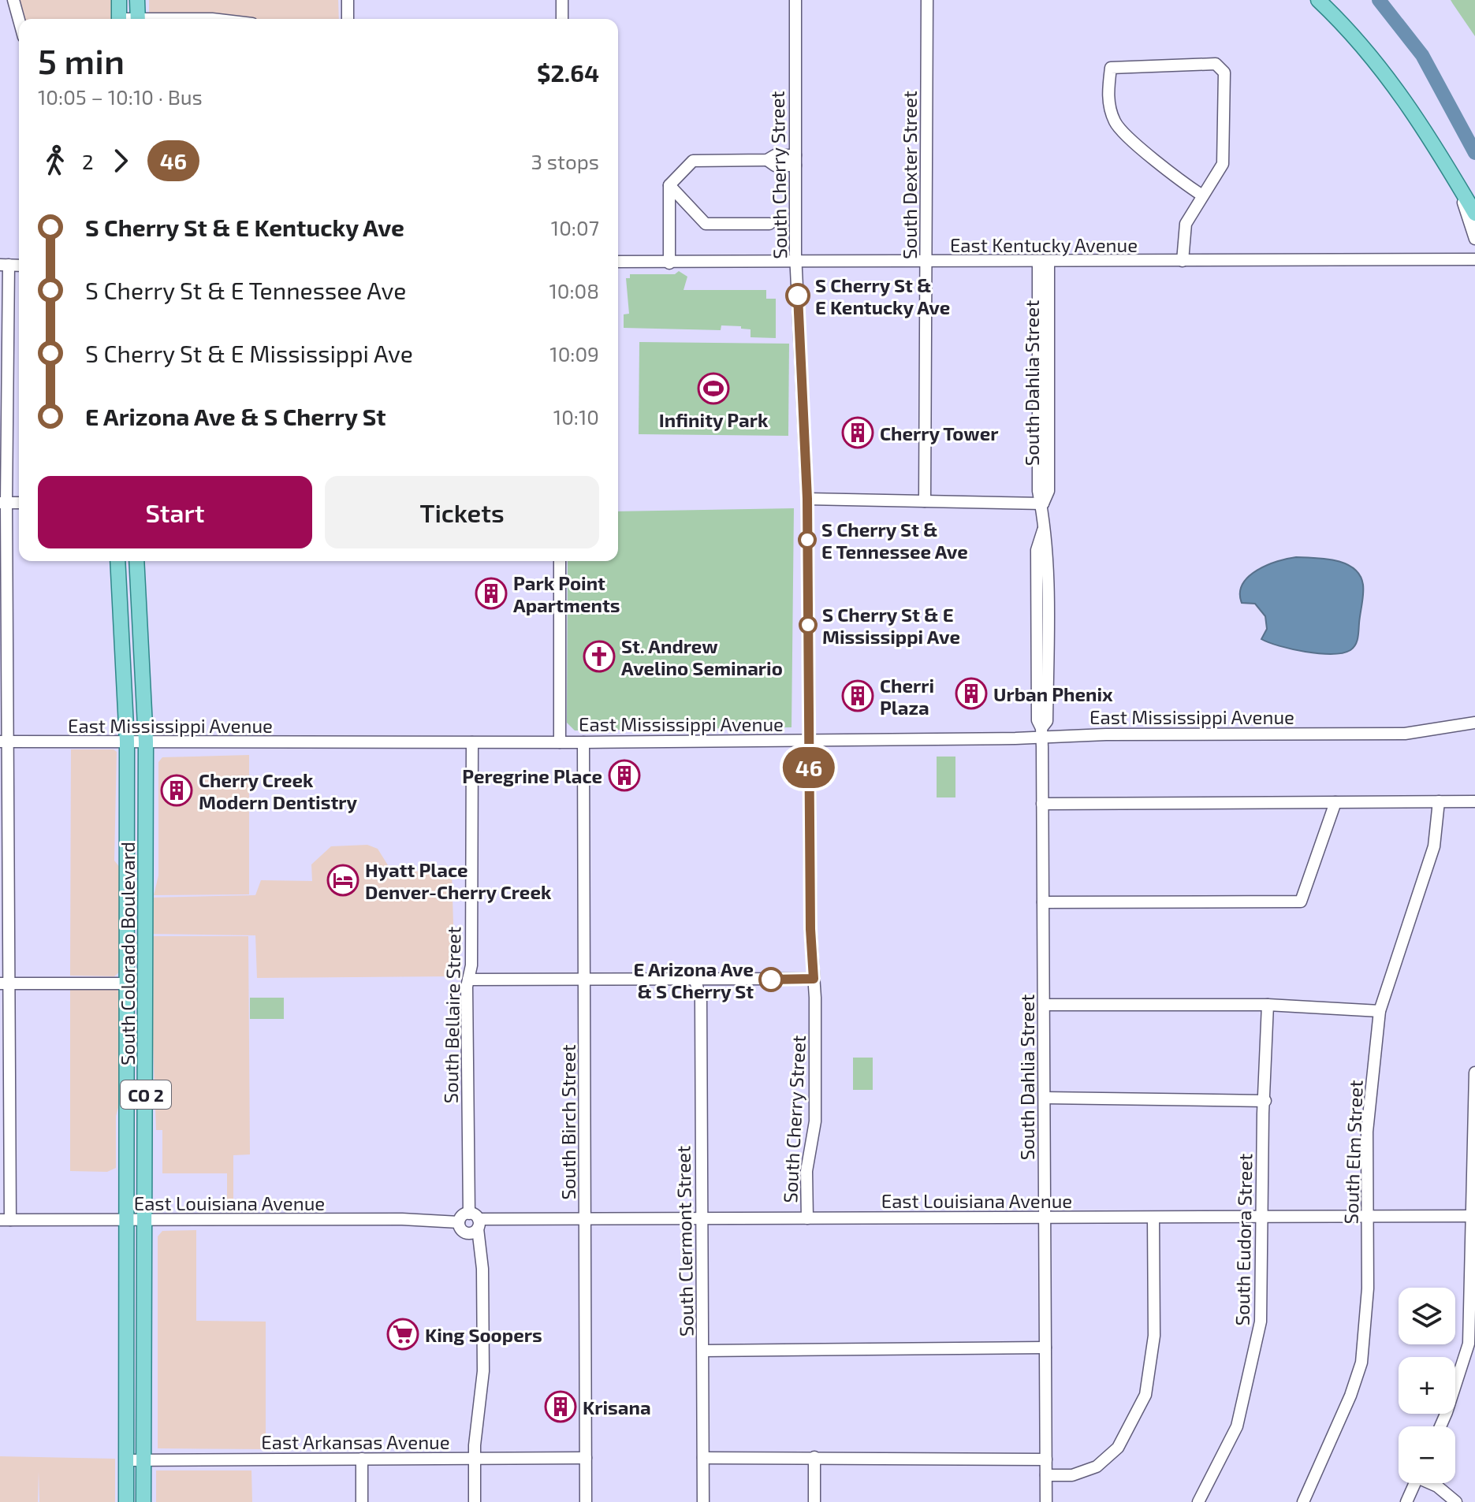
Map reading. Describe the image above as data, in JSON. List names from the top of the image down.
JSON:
{
  "streets": {
    "main road": ["South Colorado Boulevard", "CO 2"],
    "street": [
      "South Cherry Street",
      "South Dexter Street",
      "East Kentucky Avenue",
      "South Dahlia Street",
      "East Mississippi Avenue",
      "South Bellaire Street",
      "South Birch Street",
      "South Elm Street",
      "East Louisiana Avenue",
      "South Eudora Street",
      "South Clermont Street",
      "East Arkansas Avenue"
    ]
  },
  "crossings": [
    ["South Cherry Street", "East Kentucky Avenue"],
    ["South Cherry Street", "East Mississippi Avenue"],
    ["South Cherry Street", "East Louisiana Avenue"],
    ["South Dexter Street", "East Kentucky Avenue"],
    ["East Kentucky Avenue", "South Dahlia Street"],
    ["South Dahlia Street", "East Mississippi Avenue"],
    ["South Dahlia Street", "East Louisiana Avenue"],
    ["East Mississippi Avenue", "South Colorado Boulevard"],
    ["East Mississippi Avenue", "South Bellaire Street"],
    ["East Mississippi Avenue", "South Birch Street"],
    ["South Colorado Boulevard", "East Louisiana Avenue"],
    ["South Colorado Boulevard", "East Arkansas Avenue"],
    ["South Bellaire Street", "East Louisiana Avenue"],
    ["South Birch Street", "East Louisiana Avenue"],
    ["South Birch Street", "East Arkansas Avenue"],
    ["South Elm Street", "East Louisiana Avenue"],
    ["East Louisiana Avenue", "South Eudora Street"],
    ["East Louisiana Avenue", "South Clermont Street"]
  ],
  "places": {
    "other": [
      "S Cherry St & E Kentucky Ave",
      "S Cherry St & E Tennessee Ave",
      "S Cherry St & E Mississippi Ave",
      "E Arizona Ave & S Cherry St"
    ],
    "sports": ["Infinity Park"],
    "building": [
      "Cherry Tower",
      "Park Point Apartments",
      "Urban Phenix",
      "Cherri Plaza",
      "Peregrine Place",
      "Cherry Creek Modern Dentistry",
      "Krisana"
    ],
    "church": ["St. Andrew Avelino Seminario"],
    "hotel": ["Hyatt Place Denver-Cherry Creek"],
    "supermarket": ["King Soopers"]
  },
  "lines": ["bus line 46"],
  "page": {
    "on_map": "46",
    "heading": ["5 min", "10:05 – 10:10 · Bus", "$2.64"],
    "legs": ["2", "46", "3 stops"],
    "list": [
      {
        "name": "S Cherry St & E Kentucky Ave",
        "value": "10:07"
      },
      {
        "name": "S Cherry St & E Tennessee Ave",
        "value": "10:08"
      },
      {
        "name": "S Cherry St & E Mississippi Ave",
        "value": "10:09"
      },
      {
        "name": "E Arizona Ave & S Cherry St",
        "value": "10:10"
      }
    ],
    "buttons": ["Start", "Tickets"],
    "map_buttons": ["+", "−"]
  }
}
